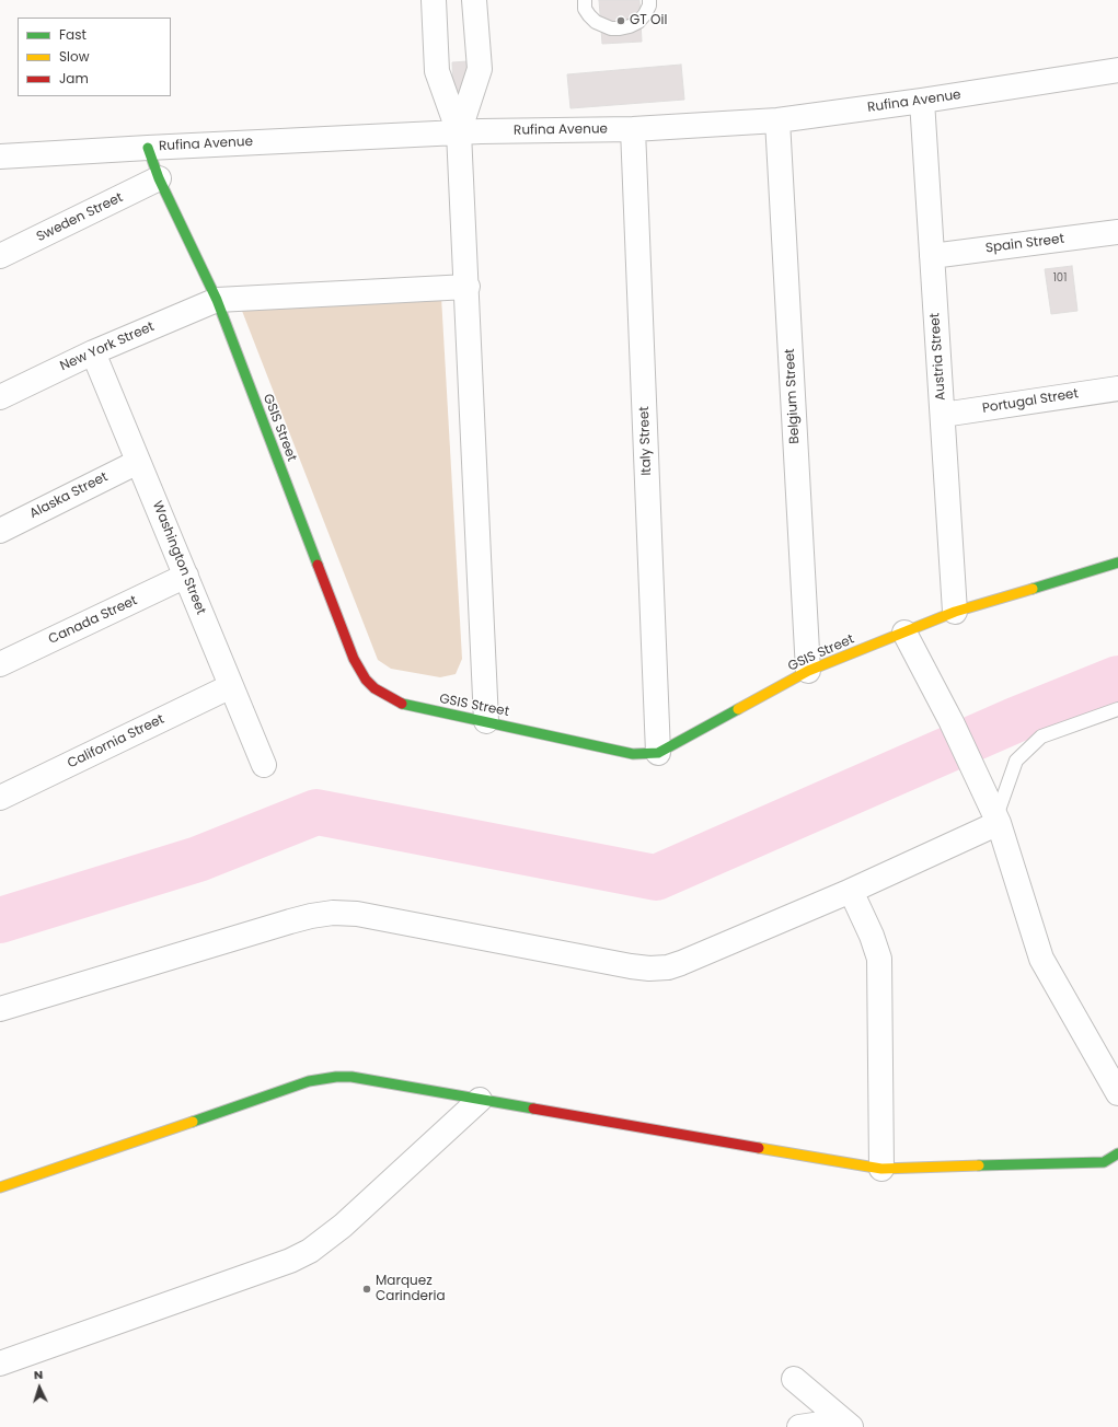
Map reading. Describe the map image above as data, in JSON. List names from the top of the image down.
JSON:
{
  "streets": {
    "street": [
      "Rufina Avenue",
      "Sweden Street",
      "Spain Street",
      "New York Street",
      "Austria Street",
      "Belgium Street",
      "Portugal Street",
      "GSIS Street",
      "Italy Street",
      "Alaska Street",
      "Washington Street",
      "Canada Street",
      "California Street"
    ]
  },
  "crossings": [
    ["Rufina Avenue", "Austria Street"],
    ["Rufina Avenue", "Belgium Street"],
    ["Rufina Avenue", "GSIS Street"],
    ["Rufina Avenue", "Italy Street"],
    ["Sweden Street", "GSIS Street"],
    ["Spain Street", "Austria Street"],
    ["New York Street", "GSIS Street"],
    ["New York Street", "Washington Street"],
    ["Austria Street", "Portugal Street"],
    ["Austria Street", "GSIS Street"],
    ["Belgium Street", "GSIS Street"],
    ["GSIS Street", "Italy Street"],
    ["Alaska Street", "Washington Street"],
    ["Washington Street", "Canada Street"],
    ["Washington Street", "California Street"]
  ],
  "places": ["GT Oil", "Marquez Carinderia"],
  "house_numbers": ["101"],
  "legend": ["Fast", "Slow", "Jam"],
  "north": "top"
}
